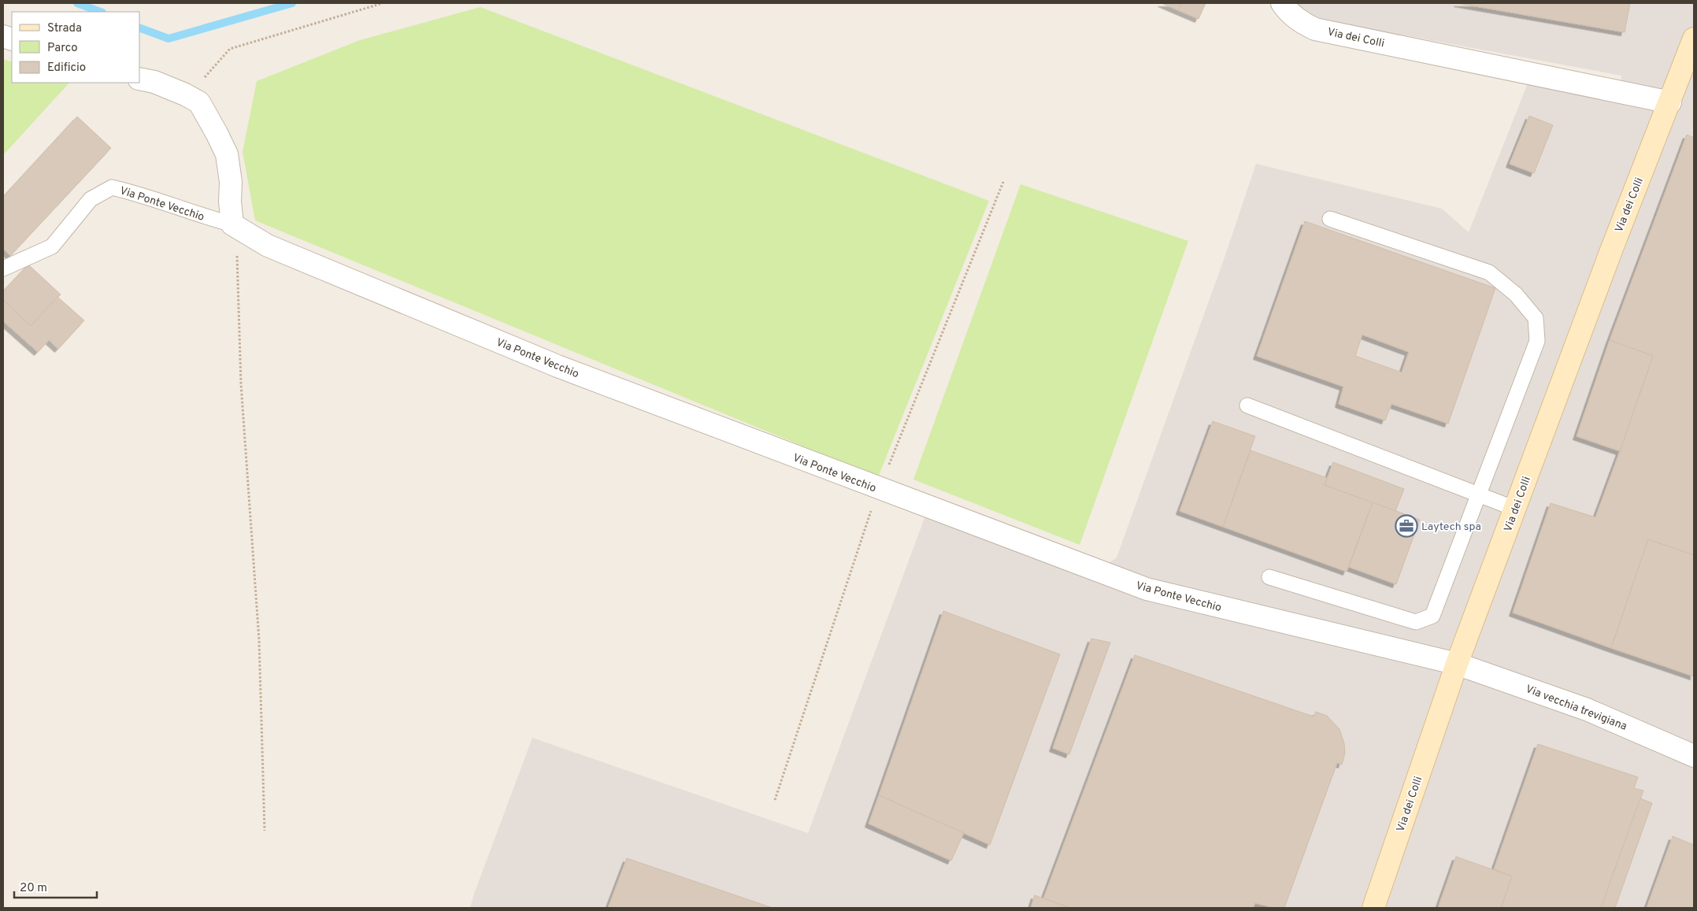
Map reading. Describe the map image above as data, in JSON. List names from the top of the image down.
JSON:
{
  "streets": {
    "street": ["Via dei Colli", "Via Ponte Vecchio", "Via vecchia trevigiana"]
  },
  "crossings": [
    ["Via dei Colli", "Via Ponte Vecchio"],
    ["Via dei Colli", "Via vecchia trevigiana"],
    ["Via Ponte Vecchio", "Via vecchia trevigiana"]
  ],
  "places": {
    "office": ["Laytech spa"]
  },
  "legend": ["Strada", "Parco", "Edificio"],
  "scale_bar": "20 m"
}
